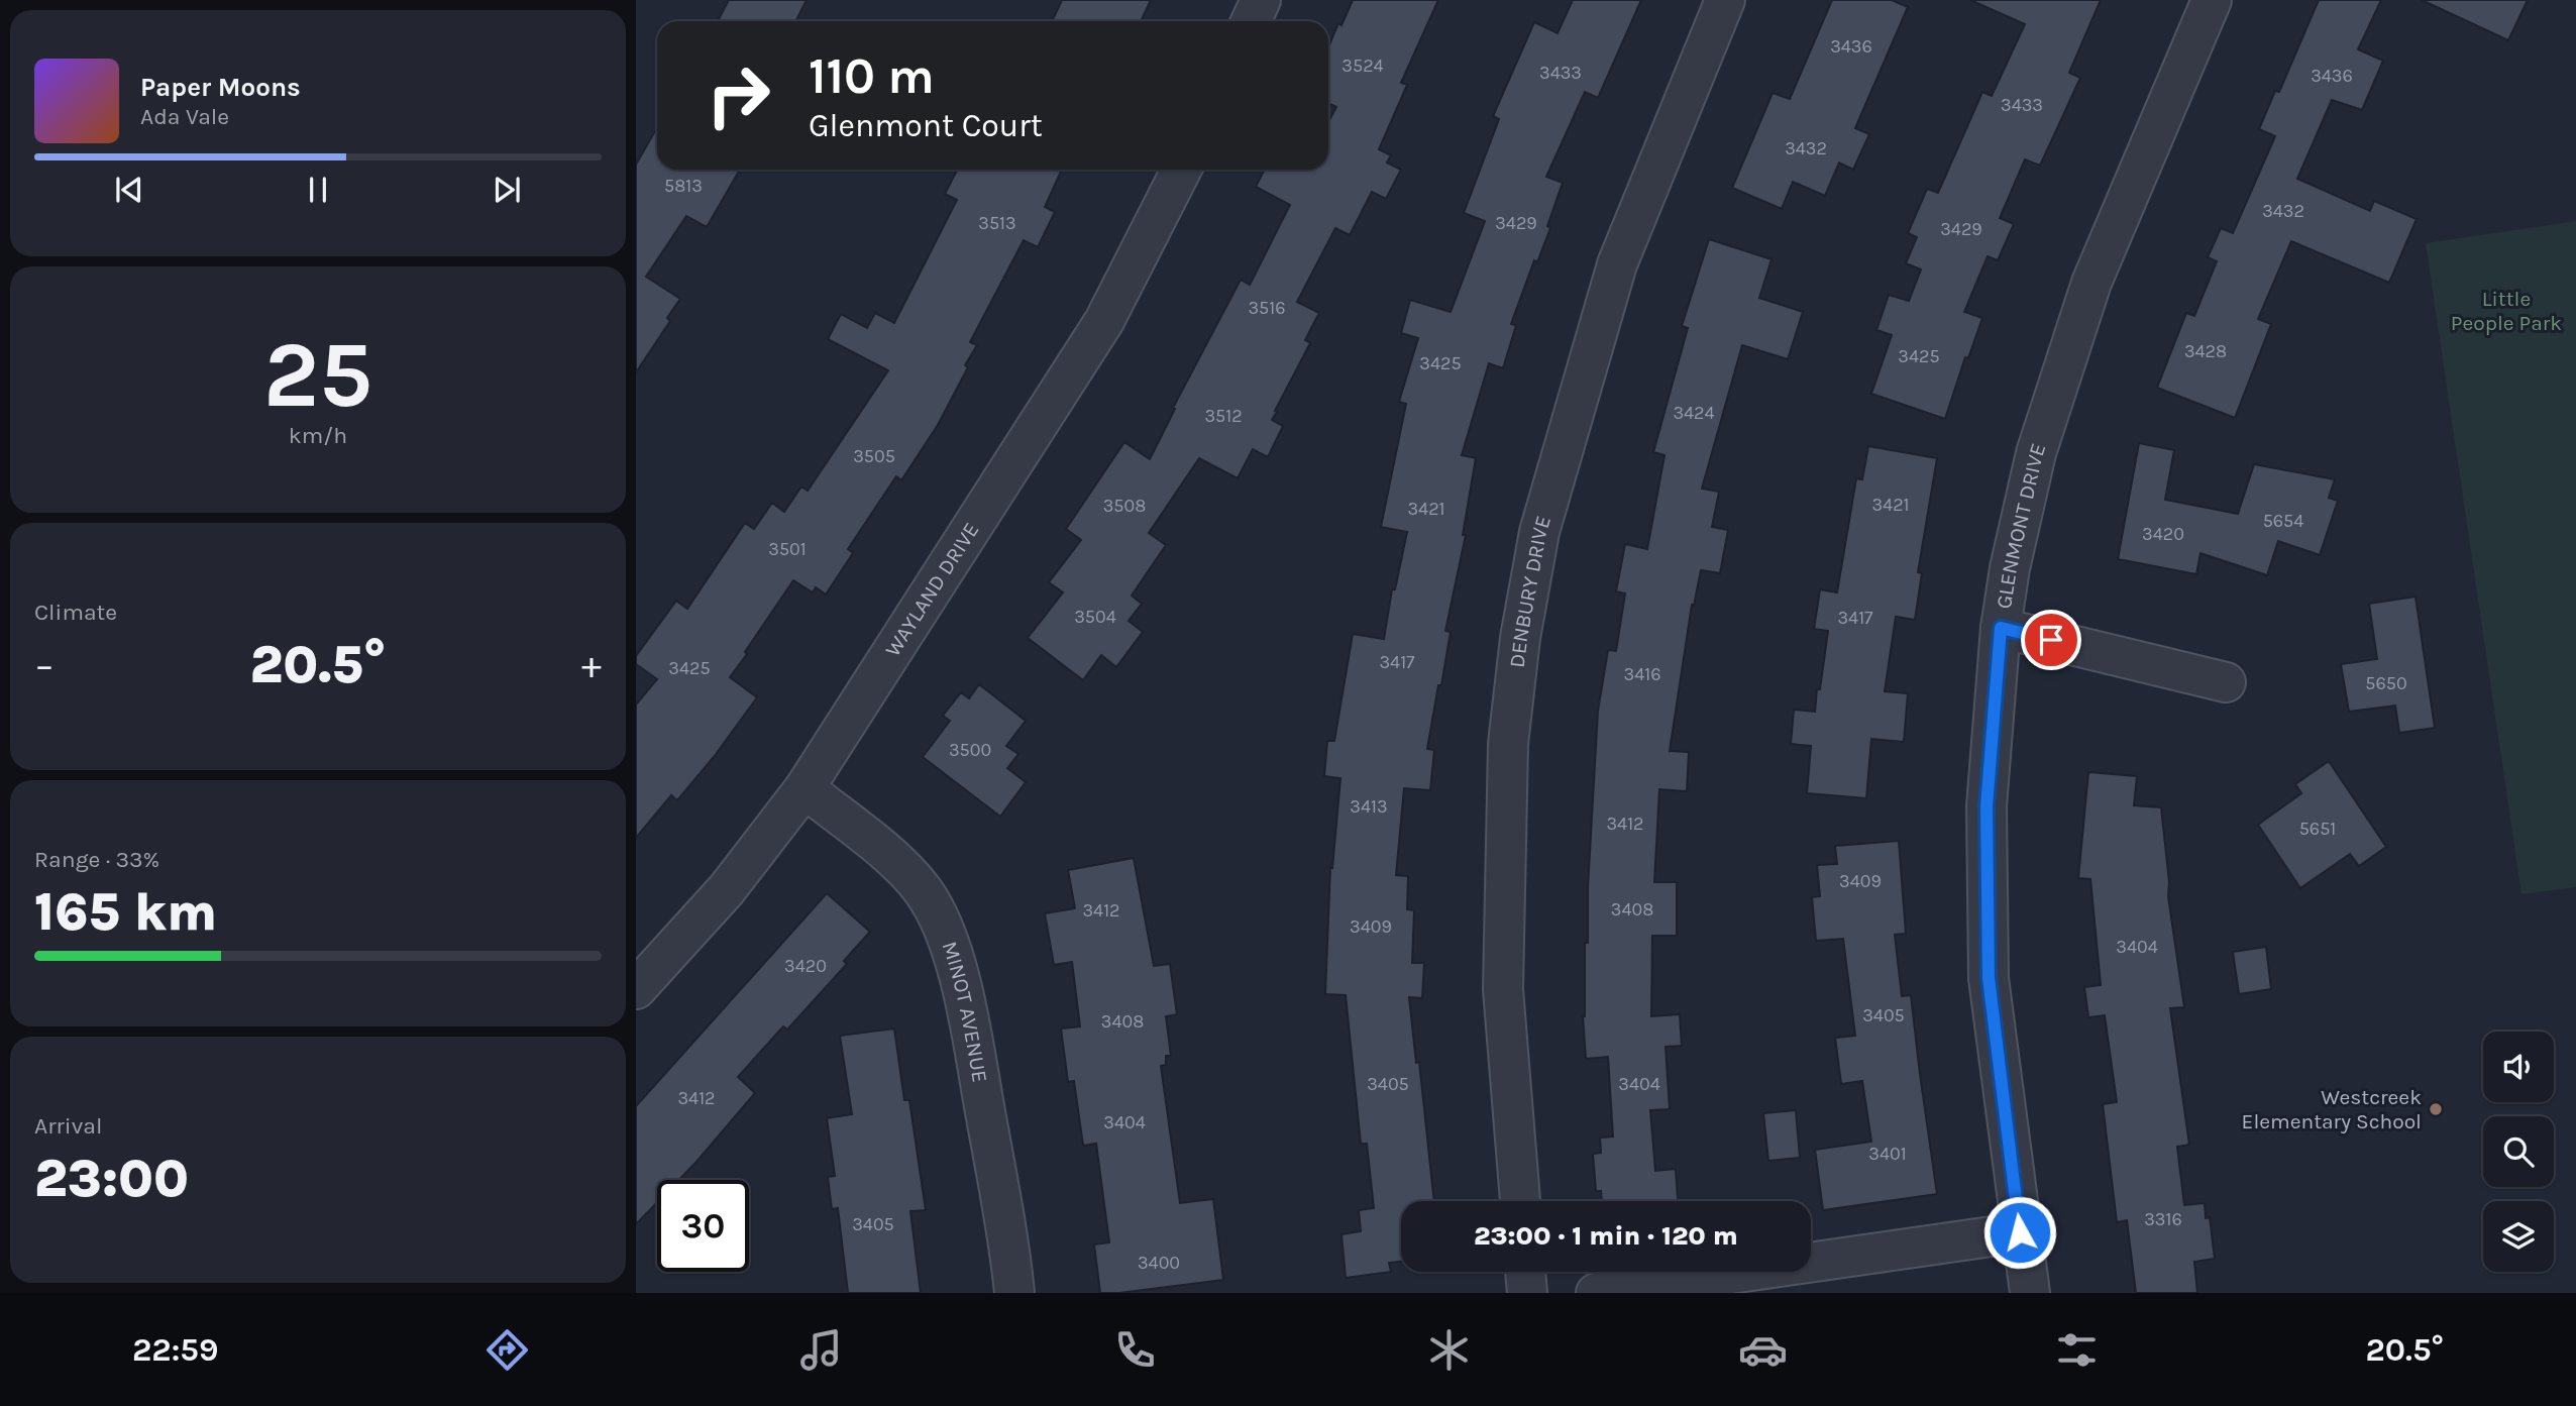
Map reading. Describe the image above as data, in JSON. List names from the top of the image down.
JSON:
{
  "streets": {
    "street": [
      "GLENMONT DRIVE",
      "WAYLAND DRIVE",
      "DENBURY DRIVE",
      "MINOT AVENUE"
    ]
  },
  "crossings": [
    ["WAYLAND DRIVE", "MINOT AVENUE"]
  ],
  "parks": ["Little People Park"],
  "places": ["Westcreek Elementary School"],
  "house_numbers": [
    "3436",
    "3524",
    "3433",
    "3436",
    "3433",
    "3432",
    "5813",
    "3432",
    "3513",
    "3429",
    "3429",
    "3516",
    "3428",
    "3425",
    "3425",
    "3424",
    "3512",
    "3505",
    "3421",
    "3508",
    "3421",
    "5654",
    "3420",
    "3501",
    "3504",
    "3417",
    "3417",
    "3425",
    "3416",
    "5650",
    "3500",
    "3413",
    "3412",
    "5651",
    "3409",
    "3408",
    "3412",
    "3409",
    "3404",
    "3420",
    "3405",
    "3408",
    "3405",
    "3404",
    "3412",
    "3404",
    "3401",
    "3316",
    "3405",
    "3400"
  ],
  "page": {
    "turn": ["110 m", "Glenmont Court"],
    "song": ["Paper Moons", "Ada Vale"],
    "tile": [
      ["25", "km/h"],
      "Climate",
      ["Range · 33%", "165 km"],
      ["Arrival", "23:00"]
    ],
    "heat": ["−", "20.5°", "+"],
    "limit": "30",
    "trip": "23:00 · 1 min · 120 m",
    "tabs": ["22:59", "20.5°"]
  }
}
